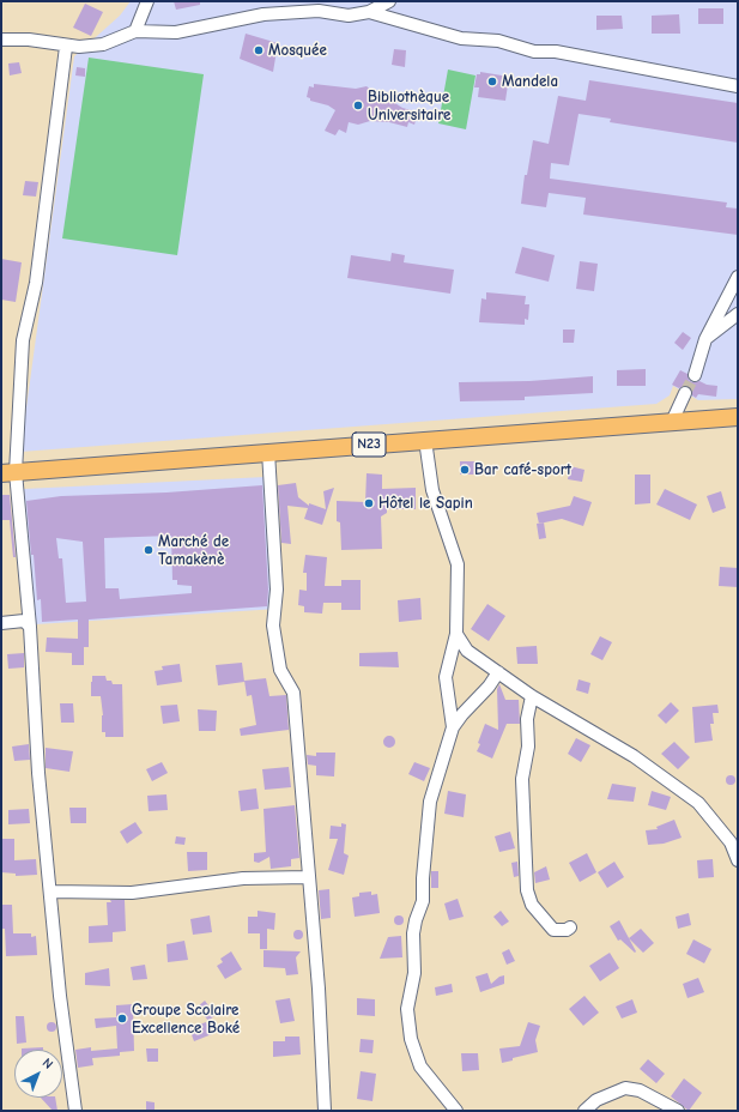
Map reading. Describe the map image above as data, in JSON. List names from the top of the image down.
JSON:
{
  "streets": {
    "highway": ["N23"]
  },
  "places": [
    "Mosquée",
    "Mandela",
    "Bibliothèque Universitaire",
    "Bar café-sport",
    "Hôtel le Sapin",
    "Marché de Tamakènè",
    "Groupe Scolaire Excellence Boké"
  ],
  "north": "top right"
}
